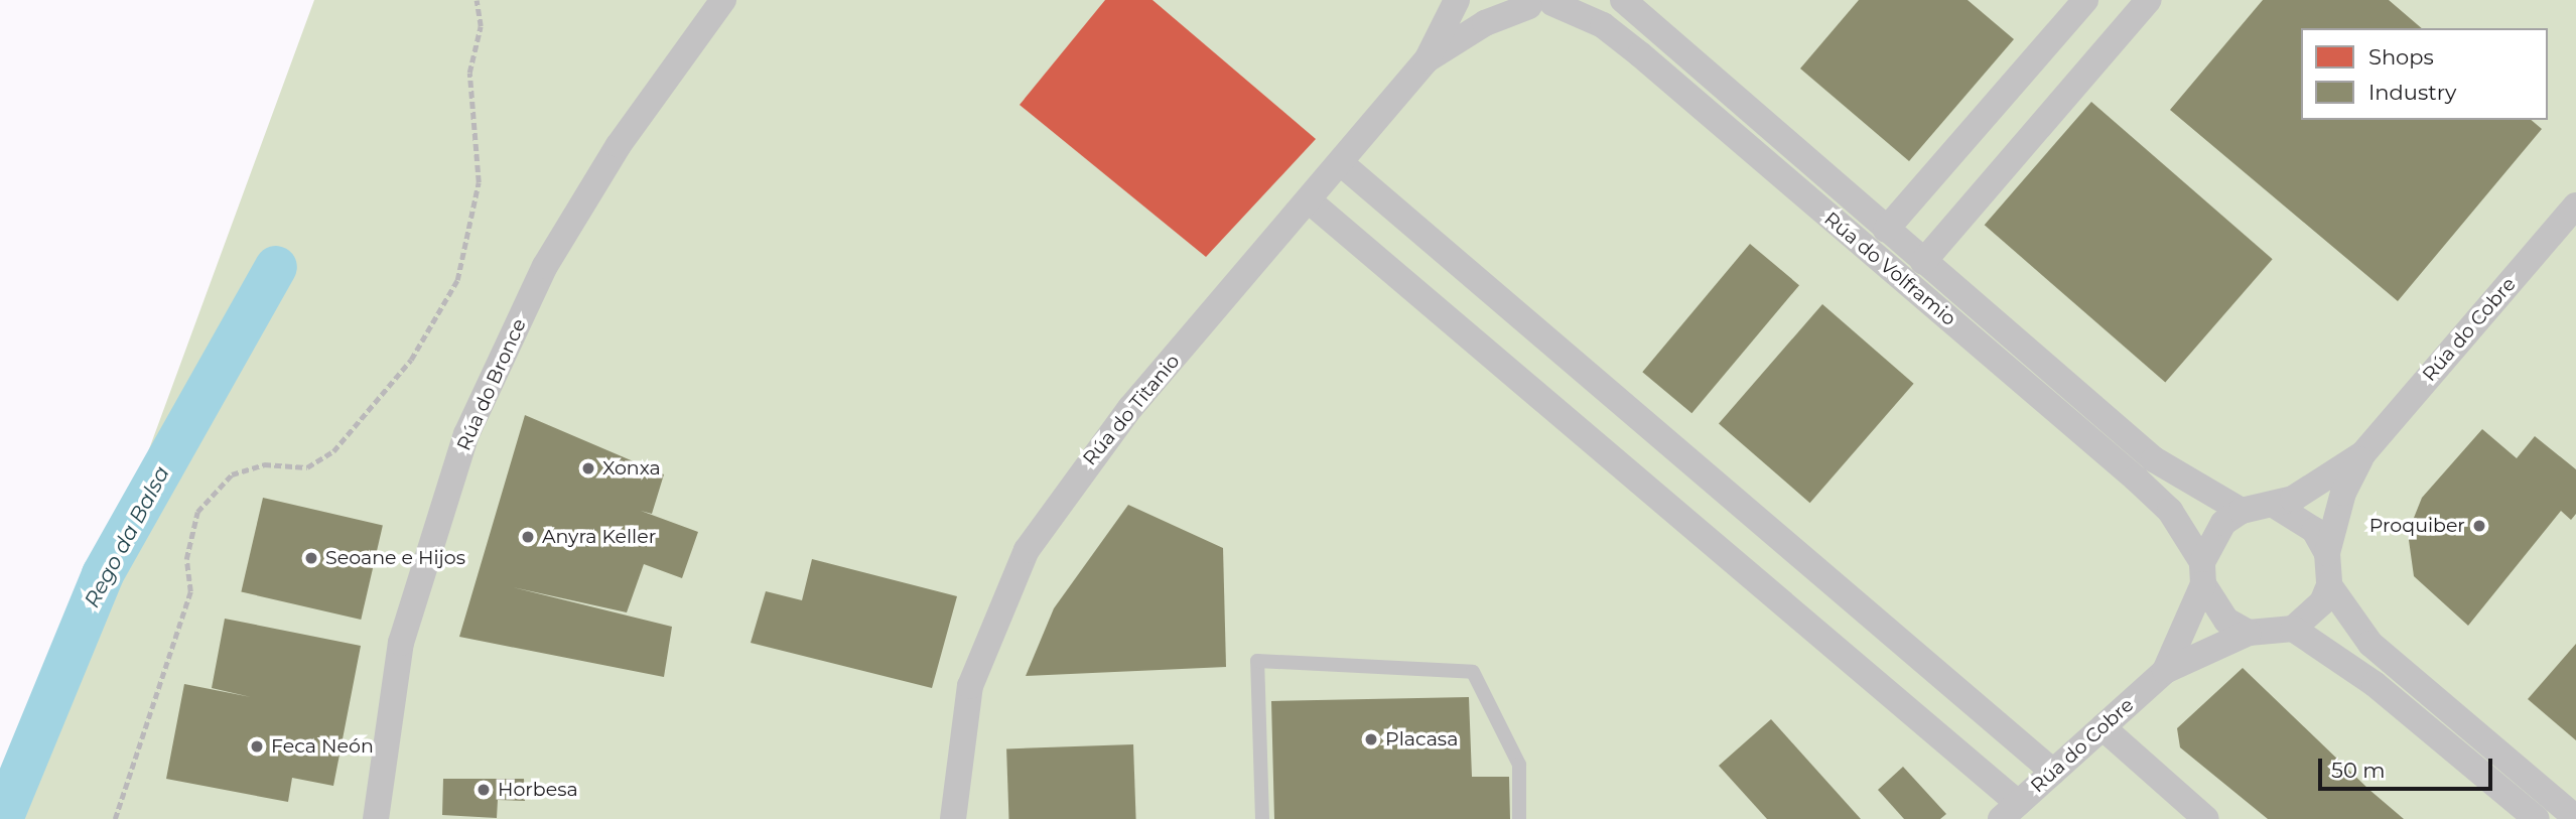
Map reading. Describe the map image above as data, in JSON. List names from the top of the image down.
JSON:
{
  "streets": {
    "street": [
      "Rúa do Volframio",
      "Rúa do Cobre",
      "Rúa do Bronce",
      "Rúa do Titanio"
    ]
  },
  "water": ["Rego da Balsa"],
  "places": [
    "Xonxa",
    "Proquiber",
    "Anyra Keller",
    "Seoane e Hijos",
    "Placasa",
    "Feca Neón",
    "Horbesa"
  ],
  "legend": ["Shops", "Industry"],
  "scale_bar": "50 m"
}
